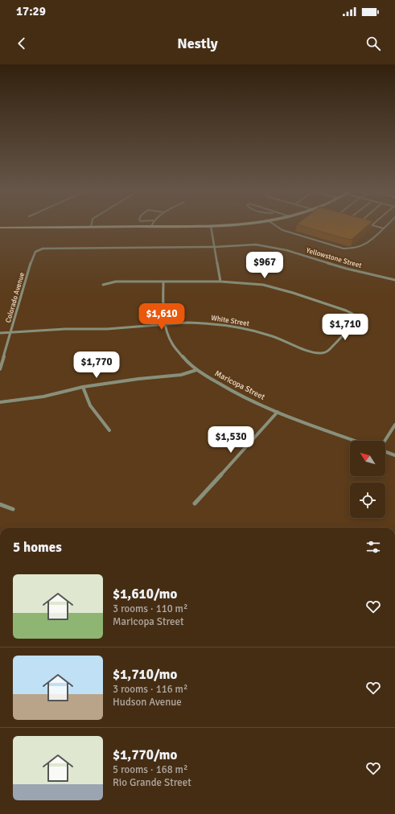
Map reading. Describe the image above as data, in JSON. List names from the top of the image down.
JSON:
{
  "streets": {
    "street": [
      "Yellowstone Street",
      "Colorado Avenue",
      "White Street",
      "Maricopa Street"
    ]
  },
  "crossings": [
    ["Yellowstone Street", "Colorado Avenue"],
    ["Colorado Avenue", "White Street"],
    ["White Street", "Maricopa Street"]
  ],
  "north": "top left",
  "page": {
    "status": "17:29",
    "header": "Nestly",
    "price": [
      "$967",
      "$1,610",
      "$1,710",
      "$1,770",
      "$1,530"
    ],
    "heading": "5 homes",
    "list": [
      {
        "name": "$1,610/mo",
        "note": "3 rooms · 110 m² · Maricopa Street"
      },
      {
        "name": "$1,710/mo",
        "note": "3 rooms · 116 m² · Hudson Avenue"
      },
      {
        "name": "$1,770/mo",
        "note": "5 rooms · 168 m² · Rio Grande Street"
      }
    ]
  }
}
